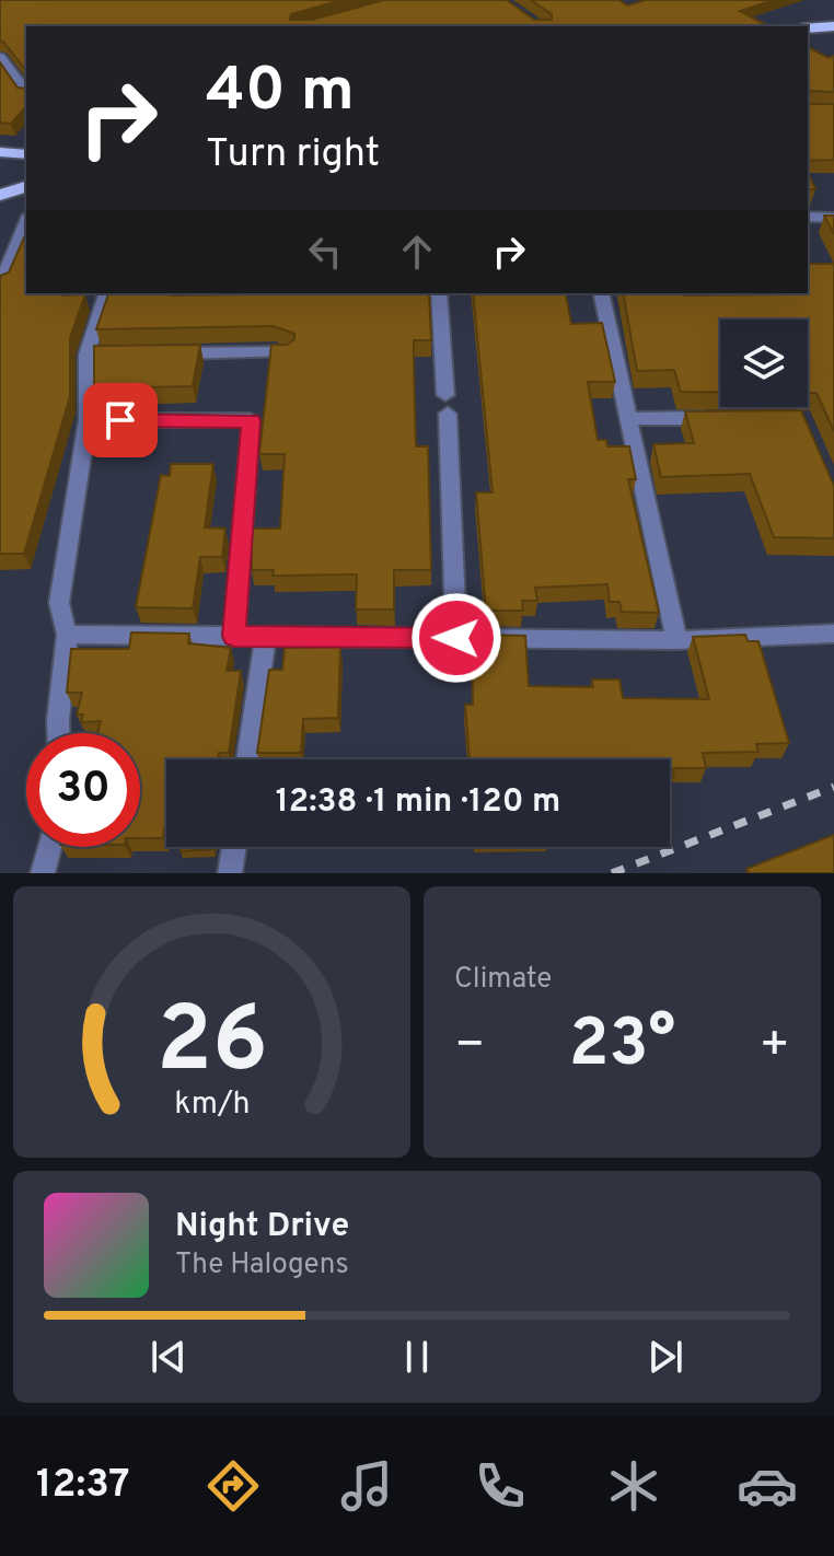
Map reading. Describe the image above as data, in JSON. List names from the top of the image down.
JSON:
{
  "page": {
    "turn": ["40 m", "Turn right"],
    "limit": "30",
    "trip": "12:38 · 1 min · 120 m",
    "tile": "Climate",
    "heat": ["−", "23°", "+"],
    "song": ["Night Drive", "The Halogens"],
    "tabs": "12:37",
    "gauge": ["26", "km/h"]
  }
}
